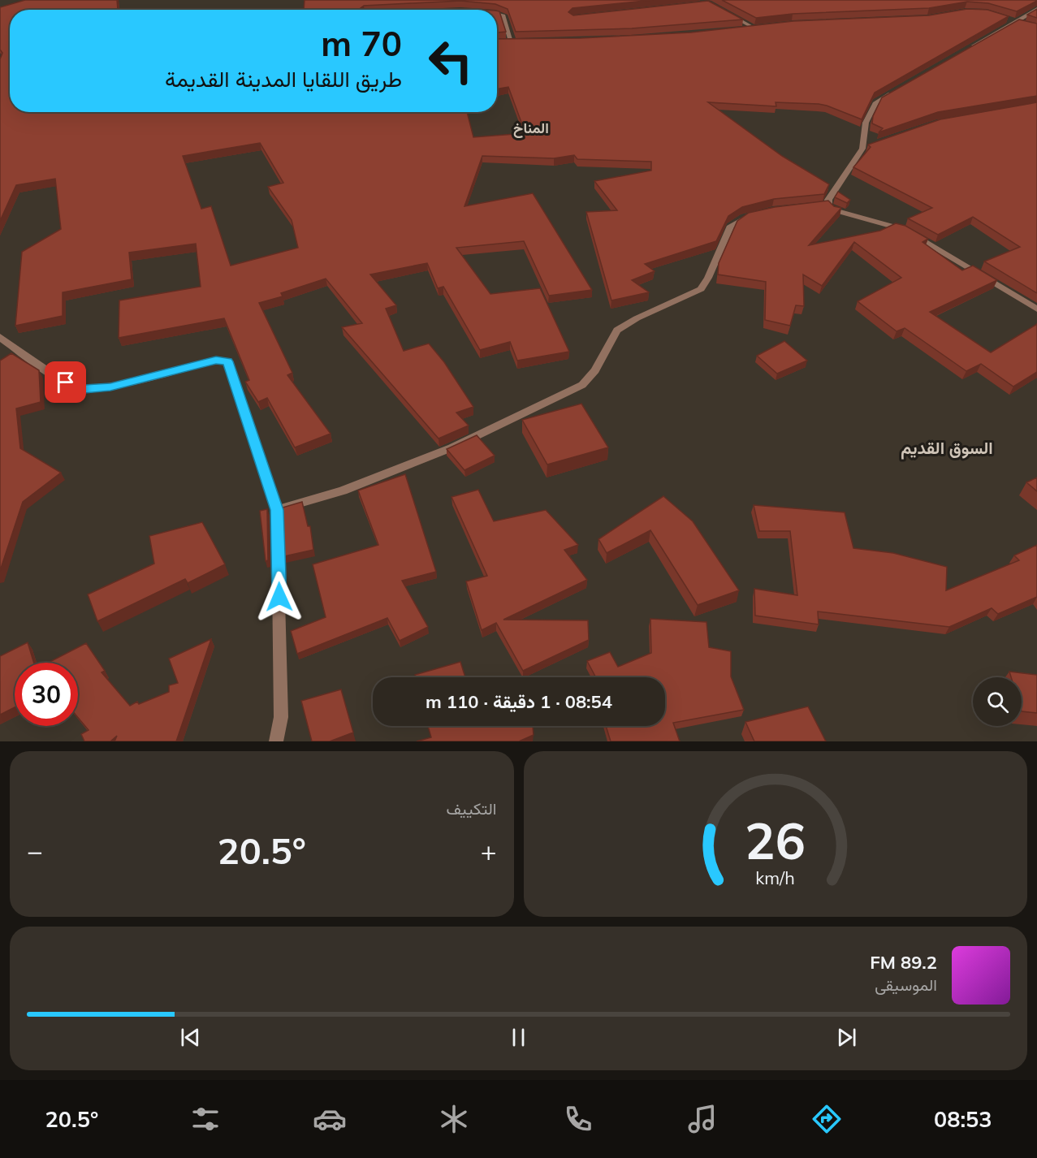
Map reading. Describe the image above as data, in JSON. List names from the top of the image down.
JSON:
{
  "districts": ["المناخ", "السوق القديم"],
  "page": {
    "turn": ["70 m", "طريق اللقايا المدينة القديمة"],
    "limit": "30",
    "trip": "08:54 · 1 دقيقة · 110 m",
    "tile": "التكييف",
    "heat": ["−", "20.5°", "+"],
    "song": ["89.2 FM", "الموسيقى"],
    "tabs": ["08:53", "20.5°"],
    "gauge": ["26", "km/h"]
  }
}
